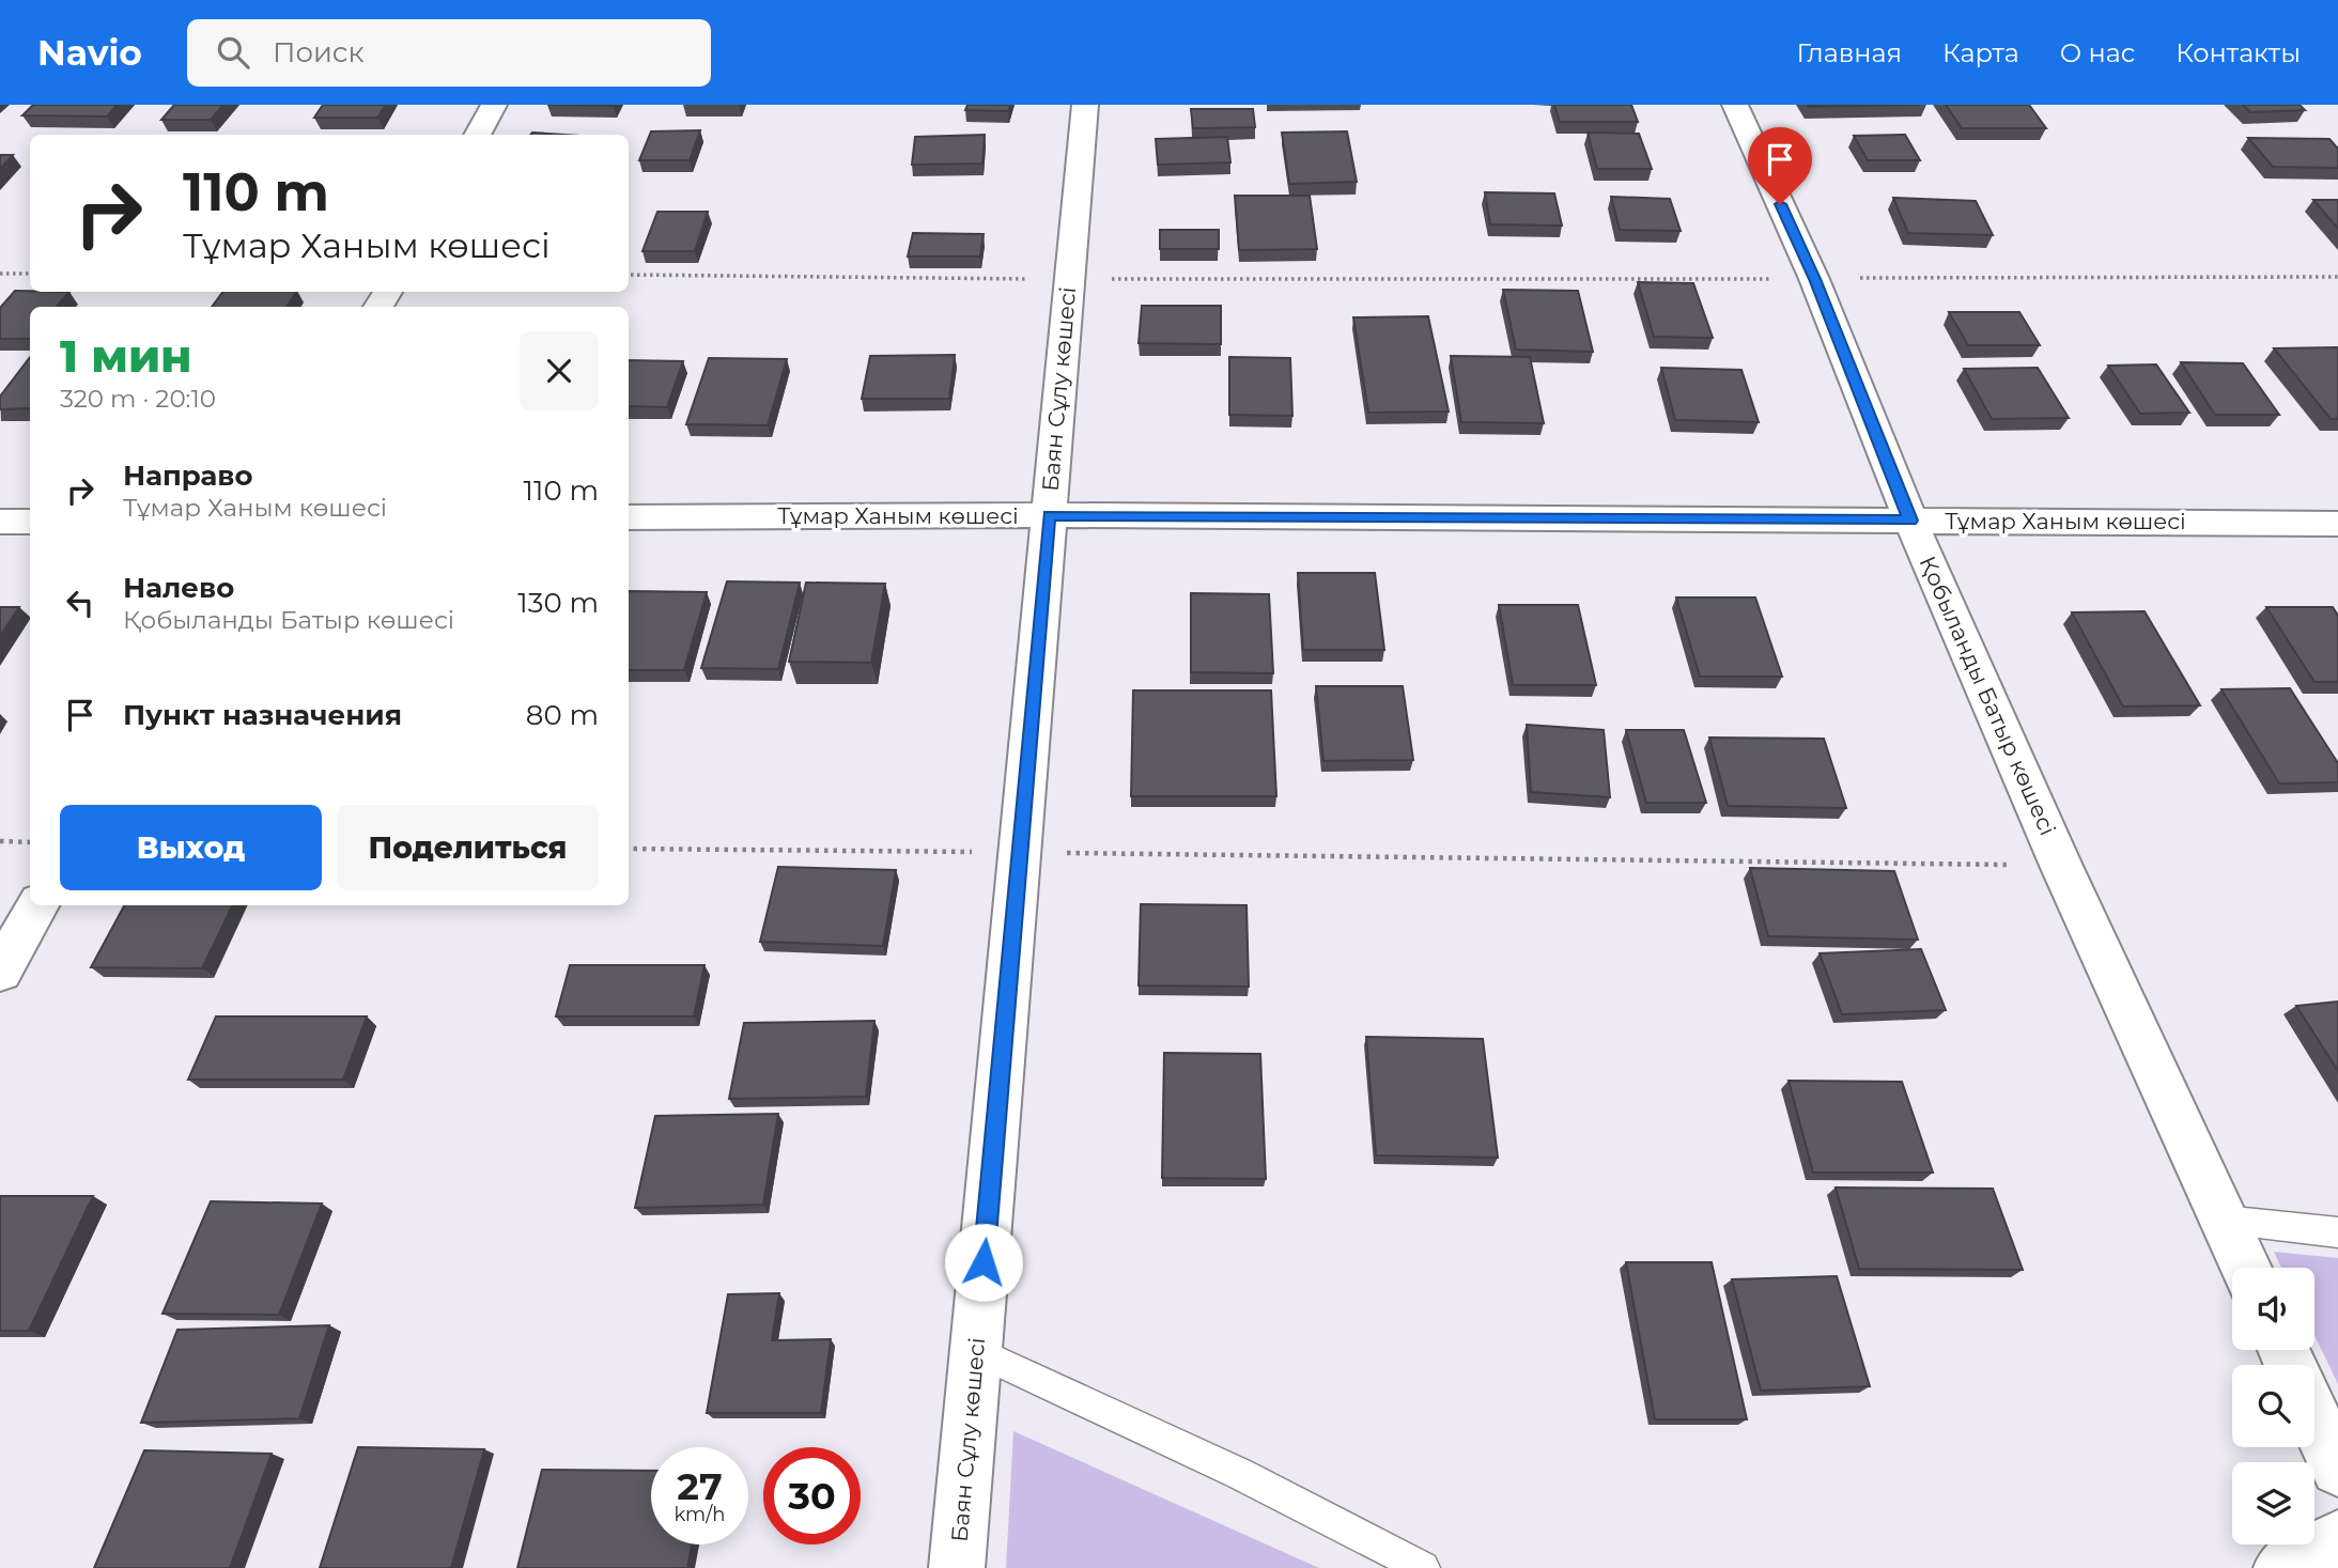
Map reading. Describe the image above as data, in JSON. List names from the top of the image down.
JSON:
{
  "streets": {
    "street": ["Баян Сұлу көшесі", "Тұмар Ханым көшесі", "Қобыланды Батыр көшесі"]
  },
  "crossings": [
    ["Баян Сұлу көшесі", "Тұмар Ханым көшесі"],
    ["Тұмар Ханым көшесі", "Қобыланды Батыр көшесі"]
  ],
  "page": {
    "header": "Navio",
    "search": "Поиск",
    "nav": [
      "Главная",
      "Карта",
      "О нас",
      "Контакты"
    ],
    "turn": ["110 m", "Тұмар Ханым көшесі"],
    "heading": ["1 мин", "320 m · 20:10"],
    "list": [
      {
        "name": "Направо",
        "note": "Тұмар Ханым көшесі",
        "value": "110 m"
      },
      {
        "name": "Налево",
        "note": "Қобыланды Батыр көшесі",
        "value": "130 m"
      },
      {
        "name": "Пункт назначения",
        "value": "80 m"
      }
    ],
    "buttons": ["Выход", "Поделиться"],
    "speed": "27 km/h",
    "limit": "30"
  }
}
